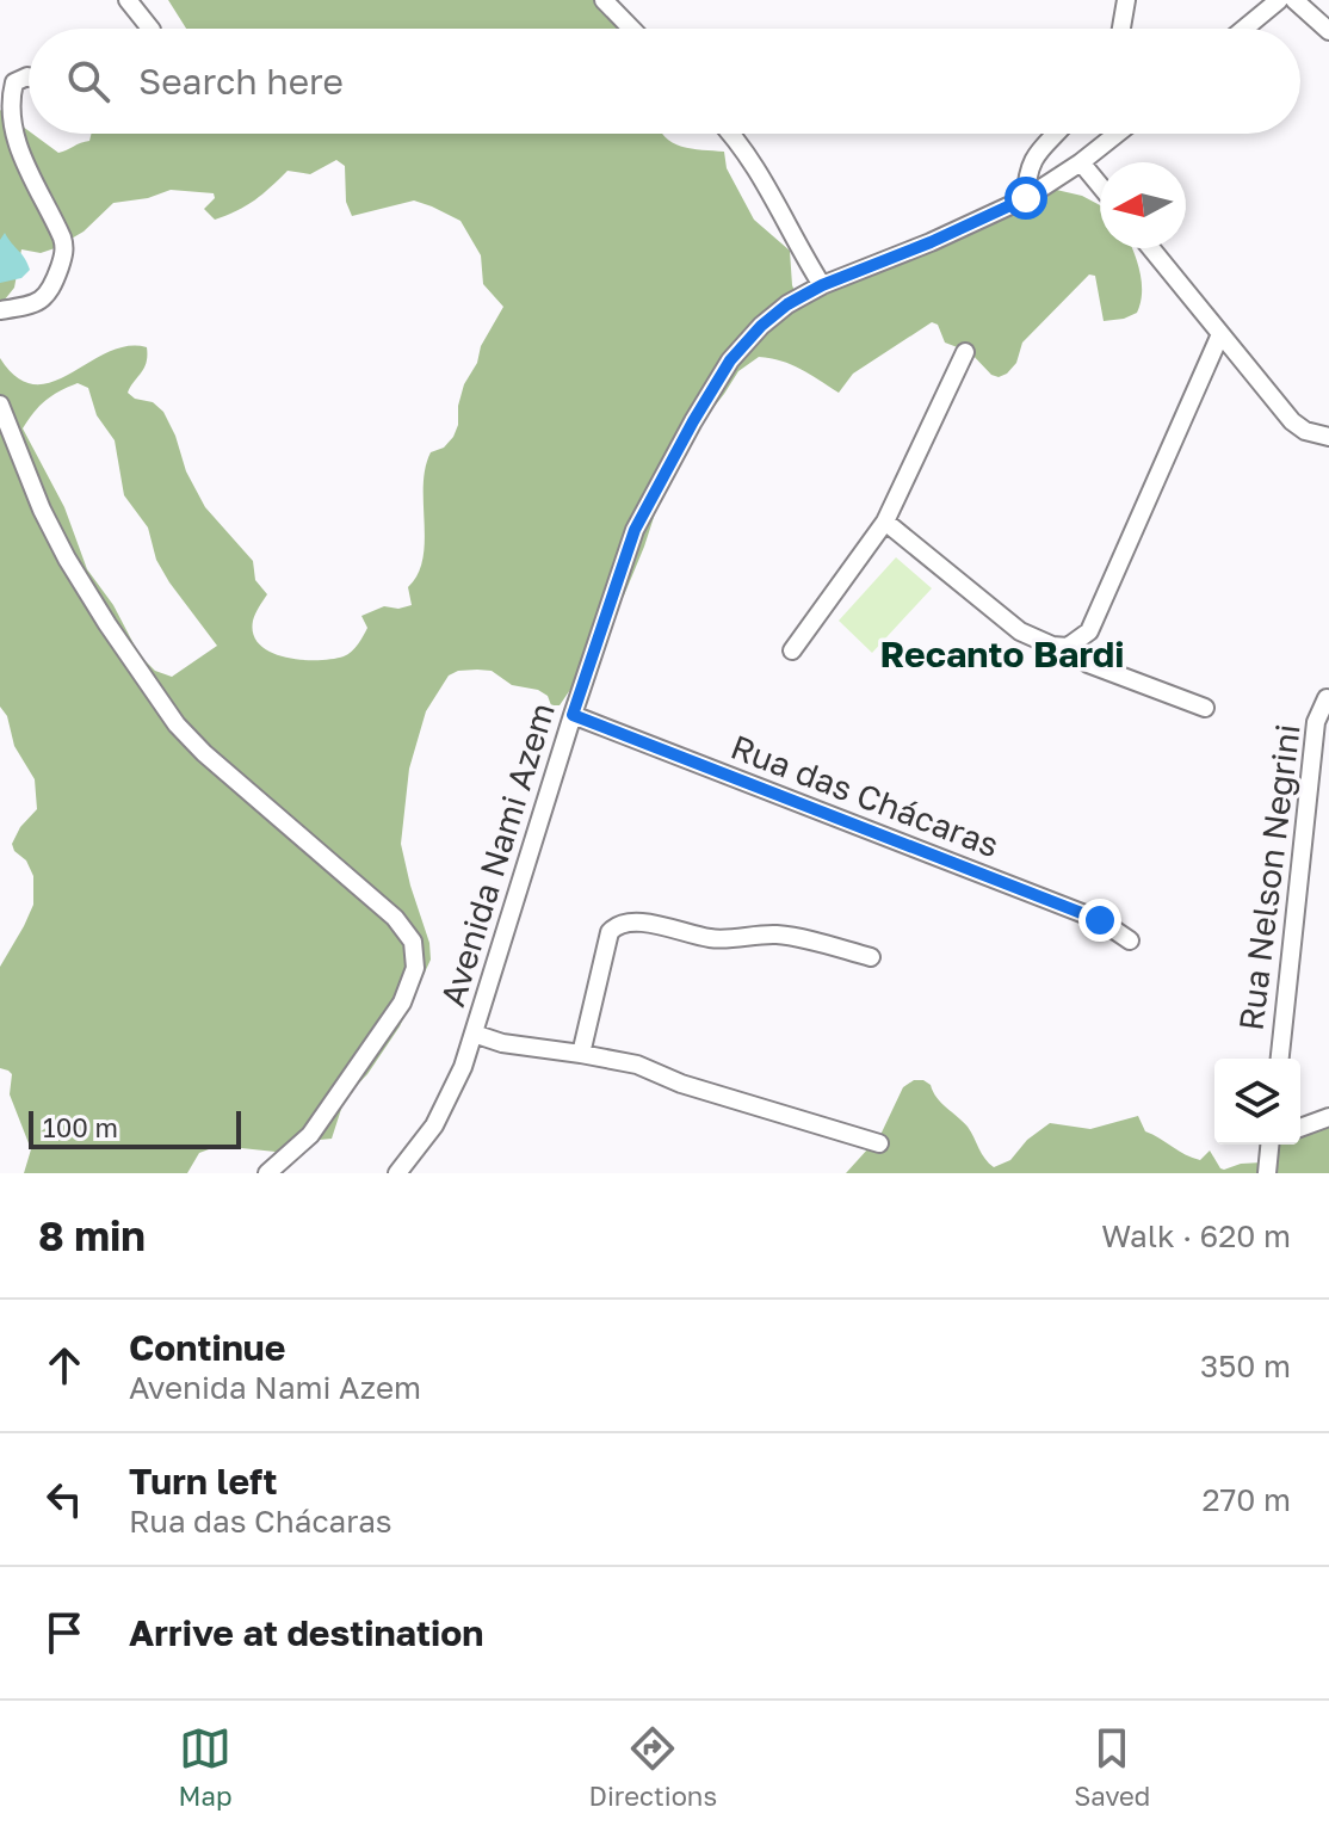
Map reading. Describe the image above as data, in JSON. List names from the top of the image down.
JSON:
{
  "streets": {
    "street": ["Rua das Chácaras", "Avenida Nami Azem", "Rua Nelson Negrini"]
  },
  "crossings": [
    ["Rua das Chácaras", "Avenida Nami Azem"]
  ],
  "districts": ["Recanto Bardi"],
  "scale_bar": "100 m",
  "north": "left",
  "page": {
    "search": "Search here",
    "scale": "100 m",
    "heading": ["8 min", "Walk · 620 m"],
    "list": [
      ["Continue", "Avenida Nami Azem", "350 m"],
      ["Turn left", "Rua das Chácaras", "270 m"],
      "Arrive at destination"
    ],
    "nav": ["Map", "Directions", "Saved"]
  }
}
